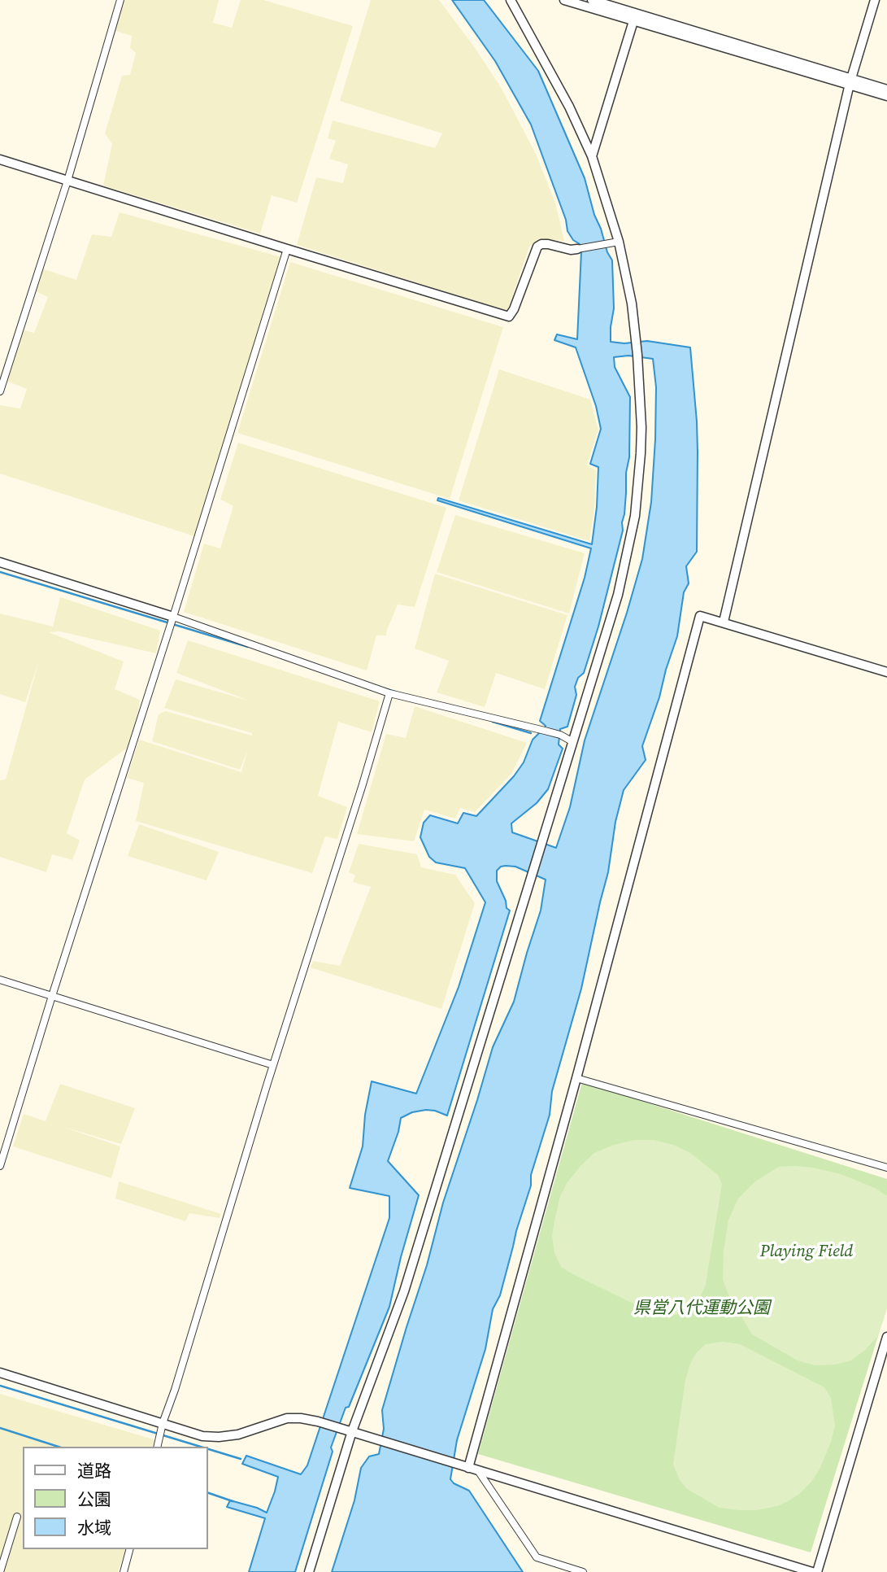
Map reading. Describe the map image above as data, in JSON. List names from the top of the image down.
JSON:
{
  "parks": ["Playing Field", "県営八代運動公園"],
  "legend": ["道路", "公園", "水域"]
}
